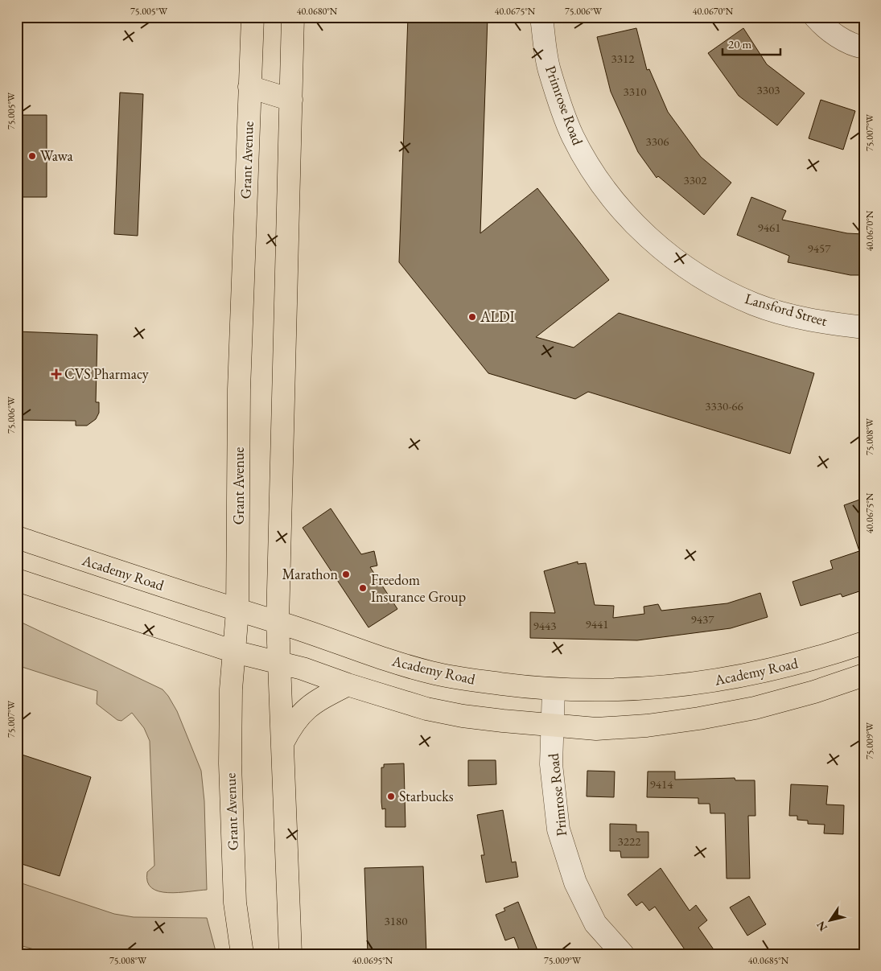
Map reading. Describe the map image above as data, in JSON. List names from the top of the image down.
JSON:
{
  "streets": {
    "main road": ["Grant Avenue", "Academy Road"],
    "street": ["Primrose Road", "Lansford Street"]
  },
  "crossings": [
    ["Primrose Road", "Lansford Street"],
    ["Primrose Road", "Academy Road"],
    ["Grant Avenue", "Academy Road"]
  ],
  "places": {
    "other": [
      "Wawa",
      "ALDI",
      "Marathon",
      "Freedom Insurance Group",
      "Starbucks"
    ],
    "health": ["CVS Pharmacy"]
  },
  "house_numbers": [
    "3312",
    "3303",
    "3310",
    "3306",
    "3302",
    "9461",
    "9457",
    "3330-66",
    "9437",
    "9441",
    "9443",
    "9414",
    "3222",
    "3180"
  ],
  "scale_bar": "20 m",
  "north": "bottom left",
  "coordinates": [
    "75.005°W",
    "40.0680°N",
    "40.0675°N",
    "75.006°W",
    "40.0670°N",
    "75.007°W",
    "75.008°W",
    "75.009°W",
    "40.0695°N",
    "40.0685°N"
  ]
}
